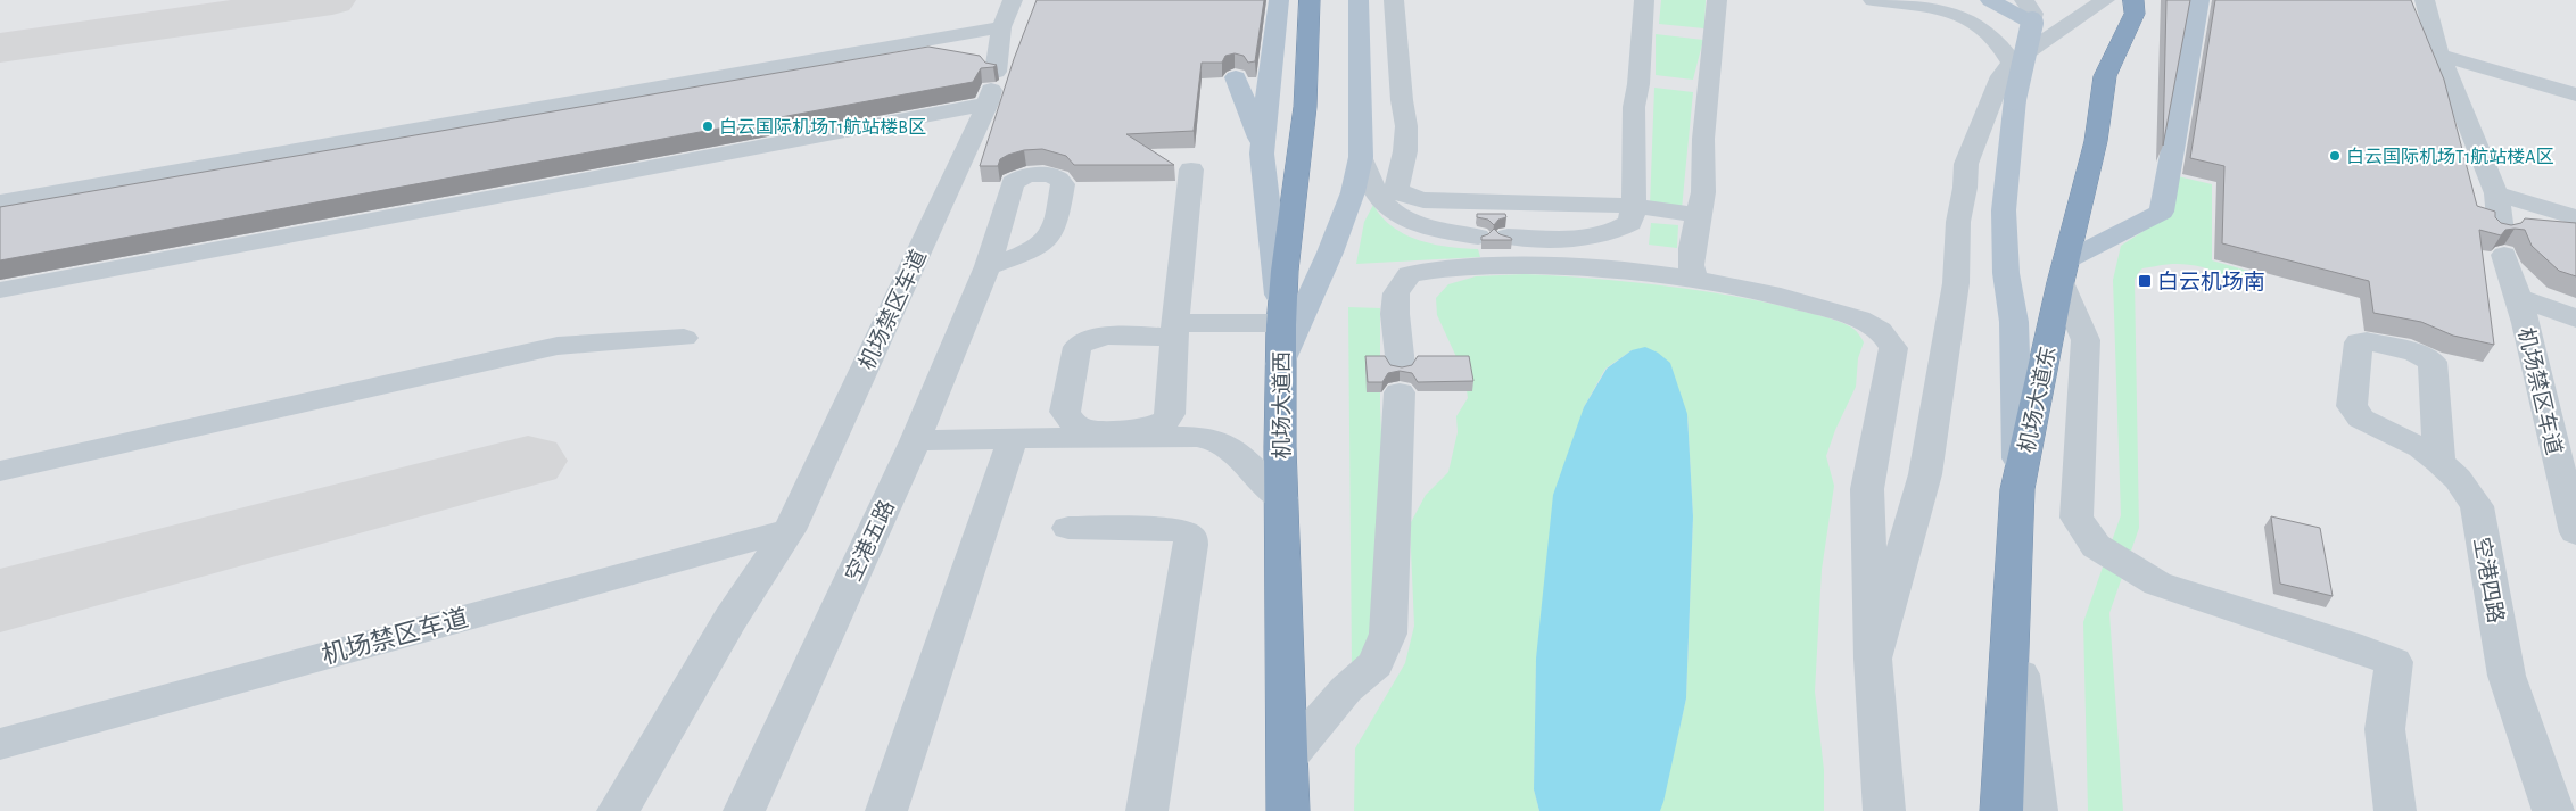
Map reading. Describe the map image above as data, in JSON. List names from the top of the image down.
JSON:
{
  "streets": {
    "highway": ["机场大道东", "机场大道西"],
    "street": ["机场禁区车道", "空港五路", "空港四路"]
  },
  "places": {
    "other": ["白云国际机场T1航站楼B区", "白云国际机场T1航站楼A区"],
    "transit": ["白云机场南"]
  }
}
